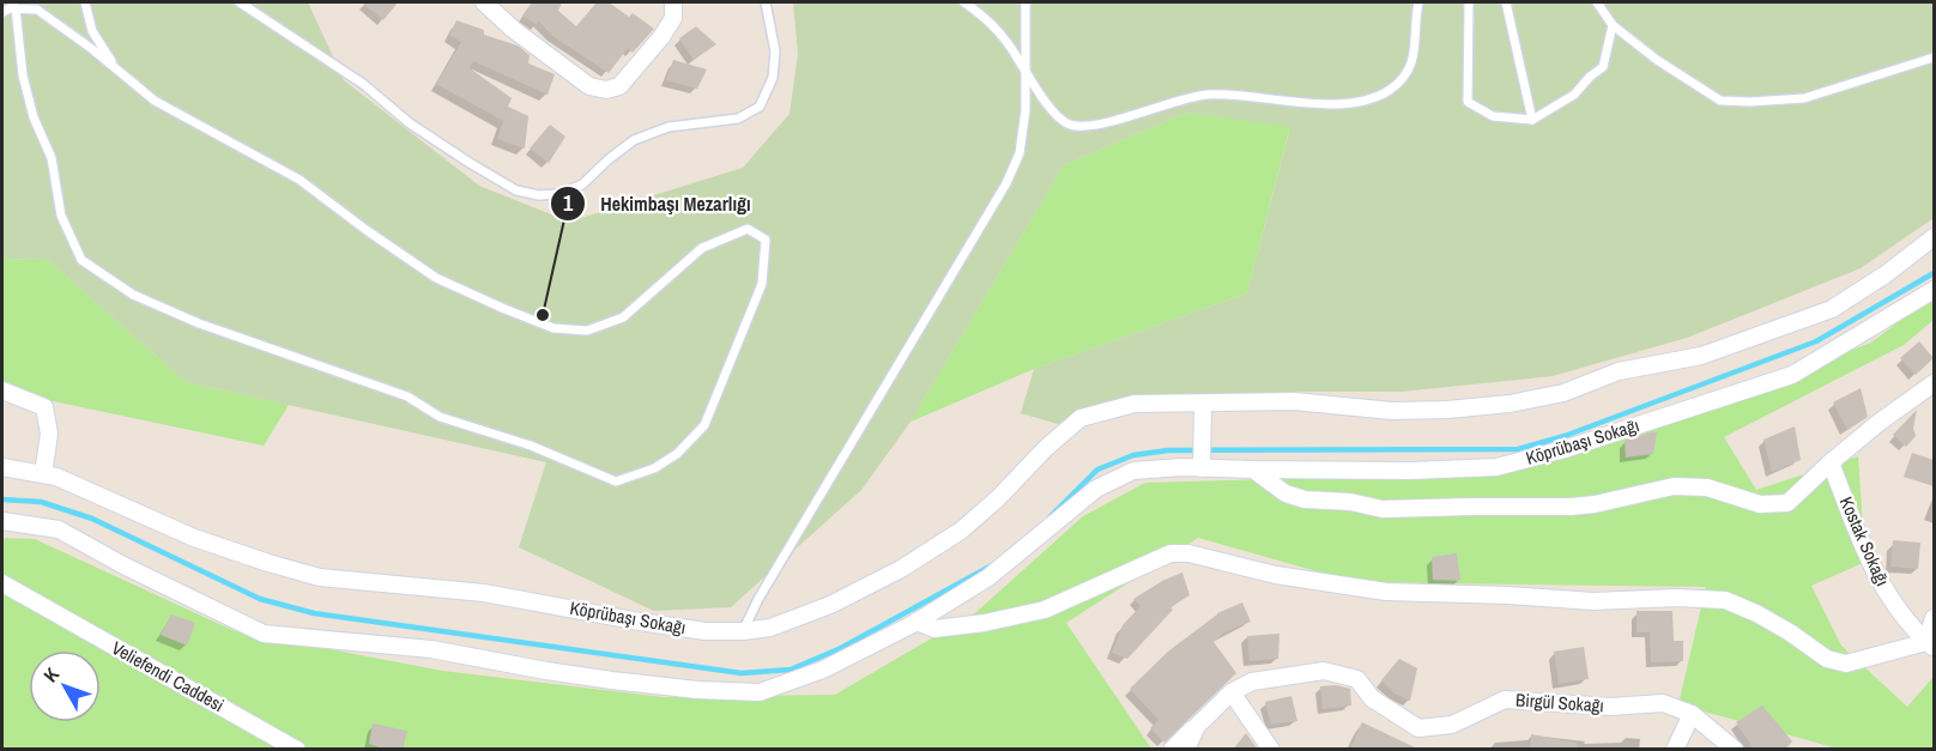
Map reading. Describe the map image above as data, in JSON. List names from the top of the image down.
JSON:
{
  "streets": {
    "street": [
      "Köprübaşı Sokağı",
      "Kostak Sokağı",
      "Veliefendi Caddesi",
      "Birgül Sokağı"
    ]
  },
  "places": ["Hekimbaşı Mezarlığı"],
  "north": "top left"
}
